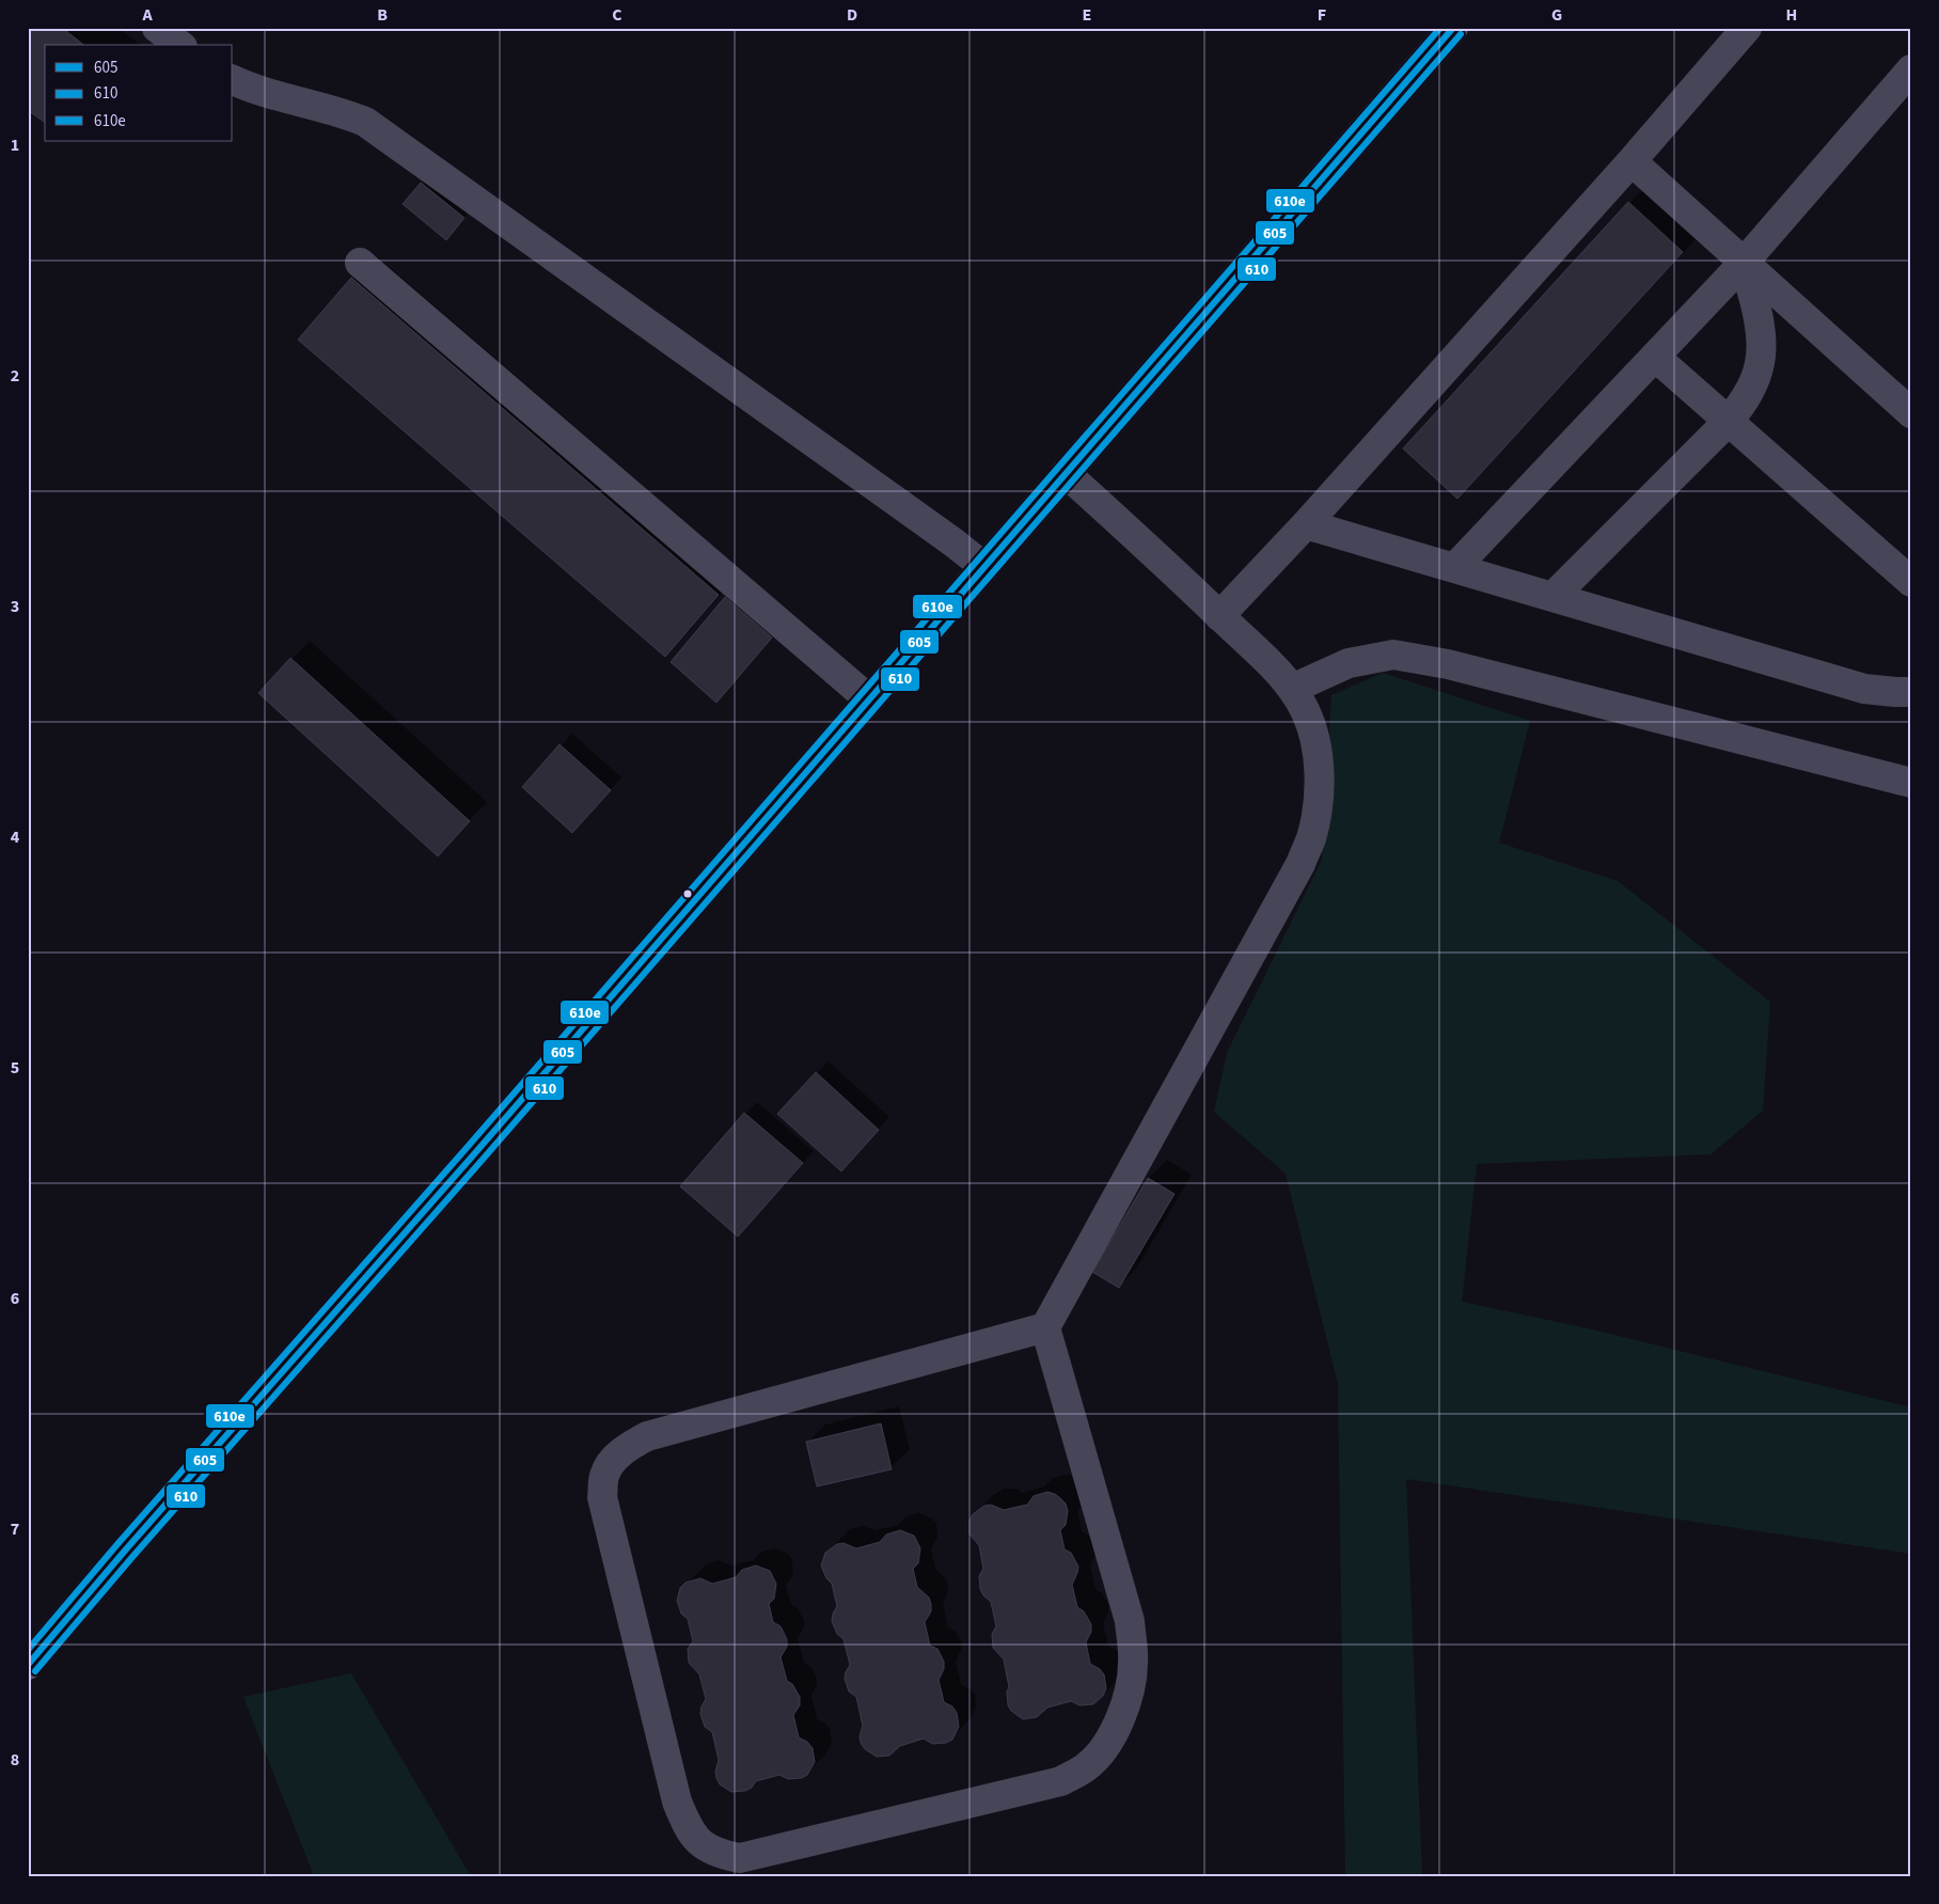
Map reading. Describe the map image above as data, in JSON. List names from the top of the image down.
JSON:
{
  "lines": ["transit line 605", "transit line 610e", "transit line 610"],
  "legend": ["605", "610", "610e"],
  "grid": {
    "columns": [
      "A",
      "B",
      "C",
      "D",
      "E",
      "F",
      "G",
      "H"
    ],
    "rows": [
      "1",
      "2",
      "3",
      "4",
      "5",
      "6",
      "7",
      "8"
    ]
  }
}
